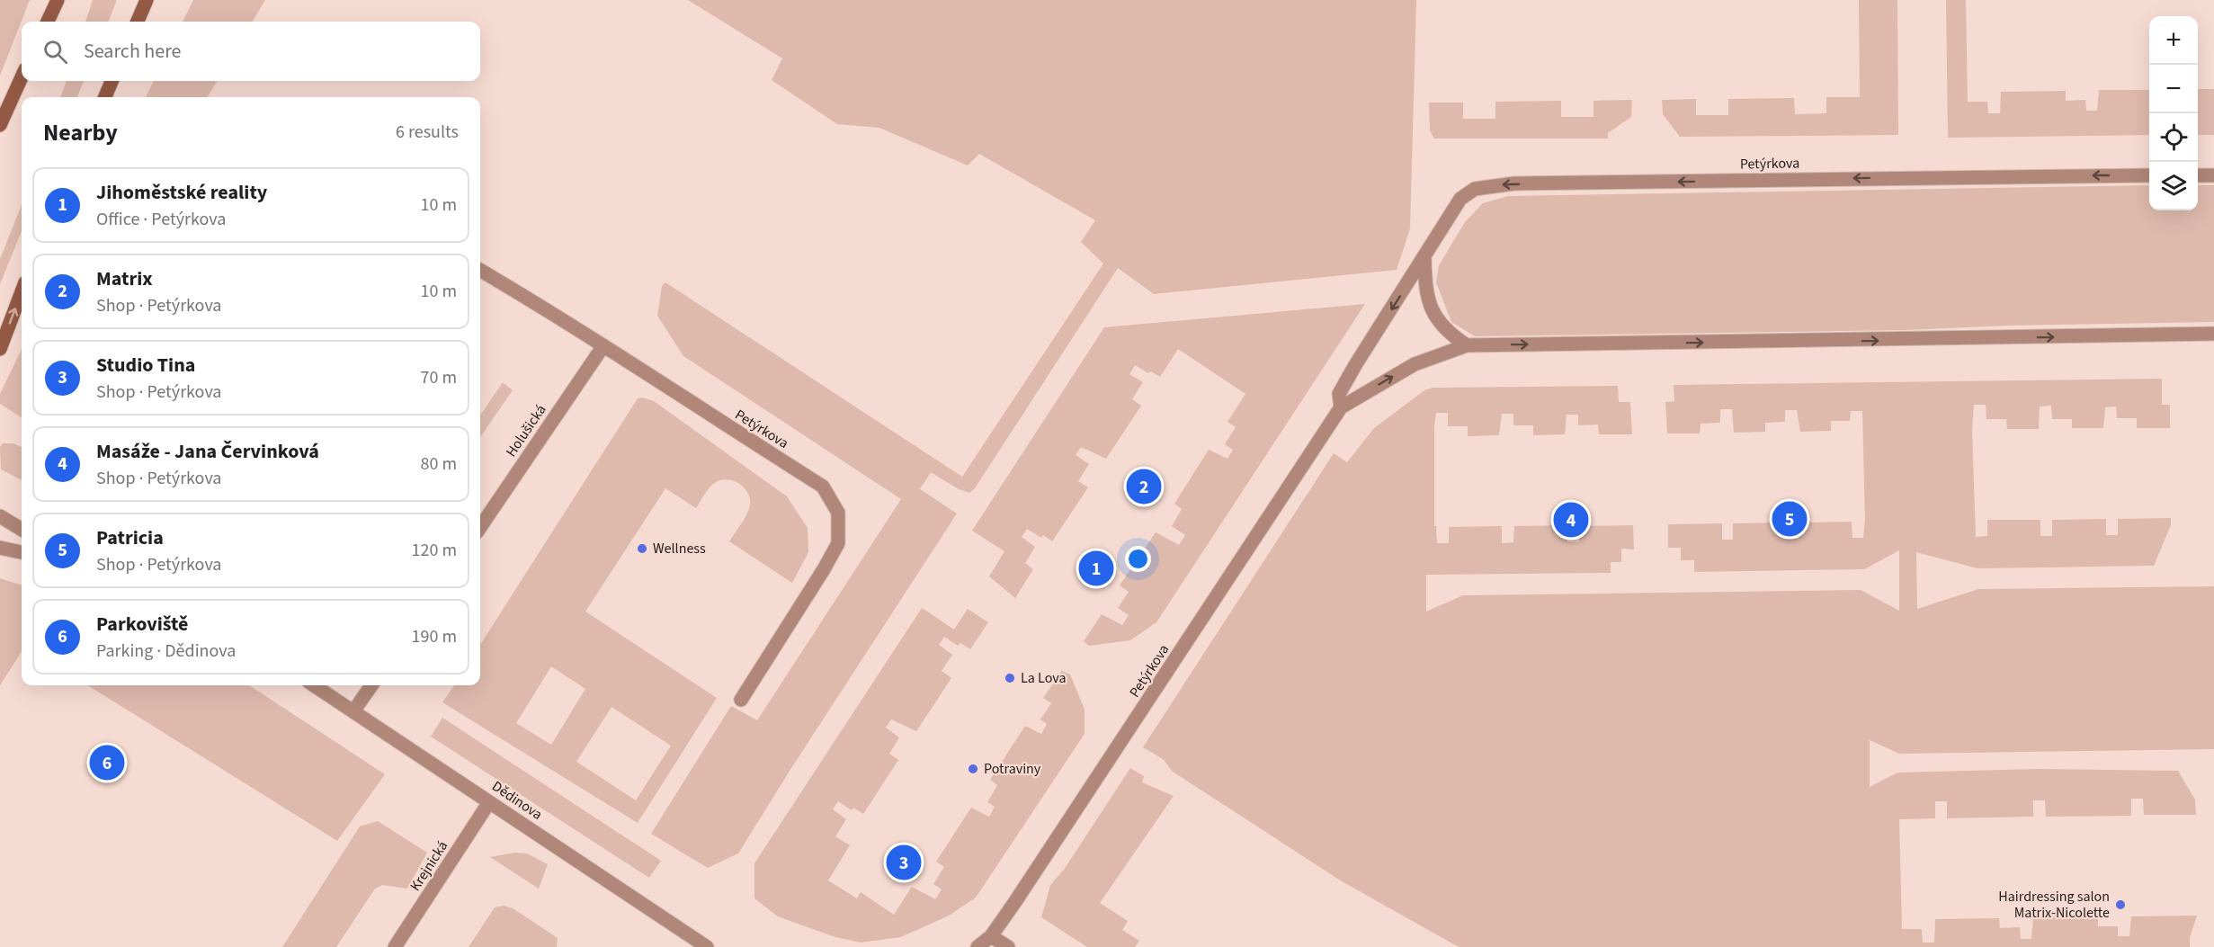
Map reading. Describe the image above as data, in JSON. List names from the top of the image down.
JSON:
{
  "streets": {
    "street": [
      "Petýrkova",
      "Holušická",
      "Dědinova",
      "Krejnická"
    ]
  },
  "crossings": [
    ["Petýrkova", "Holušická"],
    ["Dědinova", "Krejnická"]
  ],
  "places": [
    "Wellness",
    "La Lova",
    "Potraviny",
    "Hairdressing salon Matrix-Nicolette"
  ],
  "page": {
    "map_buttons": ["+", "−"],
    "search": "Search here",
    "heading": ["Nearby", "6 results"],
    "list": [
      {
        "mark": "1",
        "name": "Jihoměstské reality",
        "note": "Office · Petýrkova",
        "value": "10 m"
      },
      {
        "mark": "2",
        "name": "Matrix",
        "note": "Shop · Petýrkova",
        "value": "10 m"
      },
      {
        "mark": "3",
        "name": "Studio Tina",
        "note": "Shop · Petýrkova",
        "value": "70 m"
      },
      {
        "mark": "4",
        "name": "Masáže - Jana Červinková",
        "note": "Shop · Petýrkova",
        "value": "80 m"
      },
      {
        "mark": "5",
        "name": "Patricia",
        "note": "Shop · Petýrkova",
        "value": "120 m"
      },
      {
        "mark": "6",
        "name": "Parkoviště",
        "note": "Parking · Dědinova",
        "value": "190 m"
      }
    ],
    "pins": [
      "2",
      "5",
      "4",
      "1",
      "6",
      "3"
    ]
  }
}
